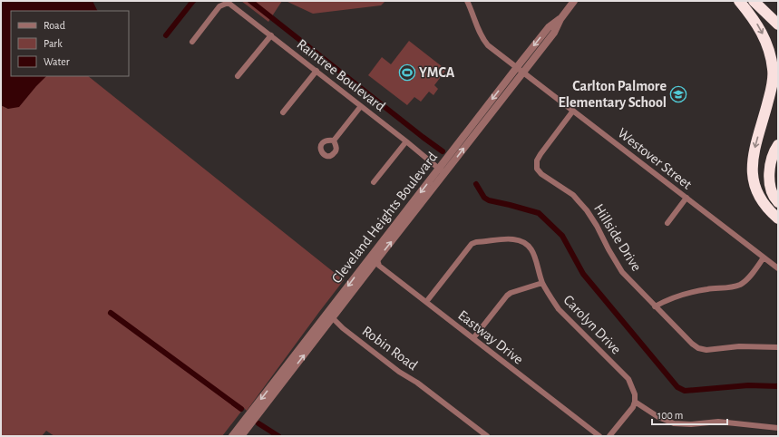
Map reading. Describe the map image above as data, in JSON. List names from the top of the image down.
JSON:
{
  "streets": {
    "street": [
      "Raintree Boulevard",
      "Westover Street",
      "Cleveland Heights Boulevard",
      "Hillside Drive",
      "Carolyn Drive",
      "Eastway Drive",
      "Robin Road"
    ]
  },
  "crossings": [
    ["Raintree Boulevard", "Cleveland Heights Boulevard"],
    ["Westover Street", "Cleveland Heights Boulevard"],
    ["Westover Street", "Hillside Drive"],
    ["Cleveland Heights Boulevard", "Eastway Drive"],
    ["Cleveland Heights Boulevard", "Robin Road"],
    ["Carolyn Drive", "Eastway Drive"]
  ],
  "places": {
    "sports": ["YMCA"],
    "school or university": ["Carlton Palmore Elementary School"]
  },
  "legend": ["Road", "Park", "Water"],
  "scale_bar": "100 m"
}
